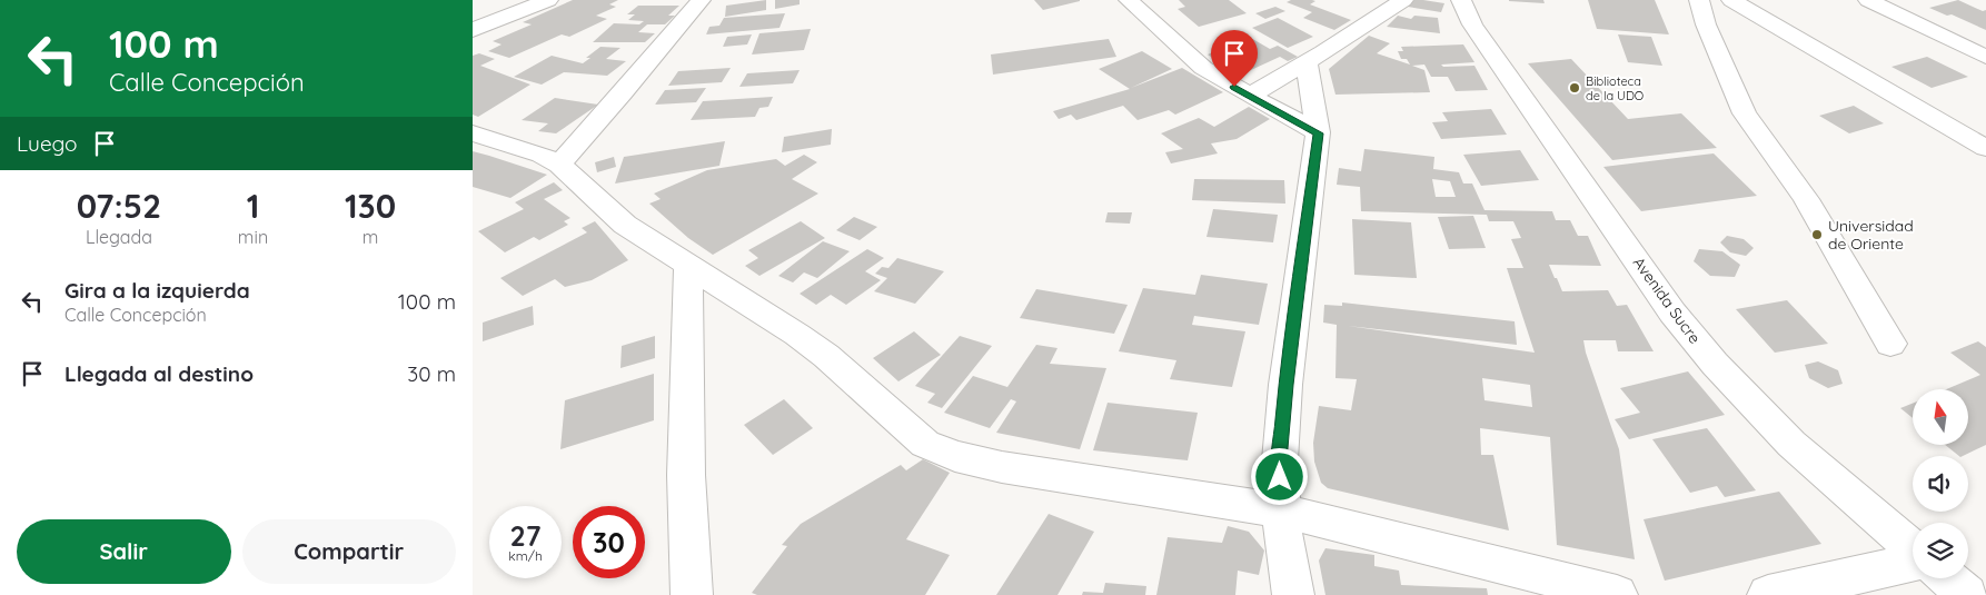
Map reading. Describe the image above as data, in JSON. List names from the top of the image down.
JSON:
{
  "streets": {
    "street": ["Avenida Sucre"]
  },
  "places": ["Biblioteca de la UDO", "Universidad de Oriente"],
  "north": "top",
  "page": {
    "turn": ["100 m", "Calle Concepción"],
    "then": "Luego",
    "eta": [
      "07:52",
      "Llegada",
      "1",
      "min",
      "130",
      "m"
    ],
    "list": [
      {
        "name": "Gira a la izquierda",
        "note": "Calle Concepción",
        "value": "100 m"
      },
      {
        "name": "Llegada al destino",
        "value": "30 m"
      }
    ],
    "speed": "27 km/h",
    "limit": "30",
    "buttons": ["Salir", "Compartir"]
  }
}
